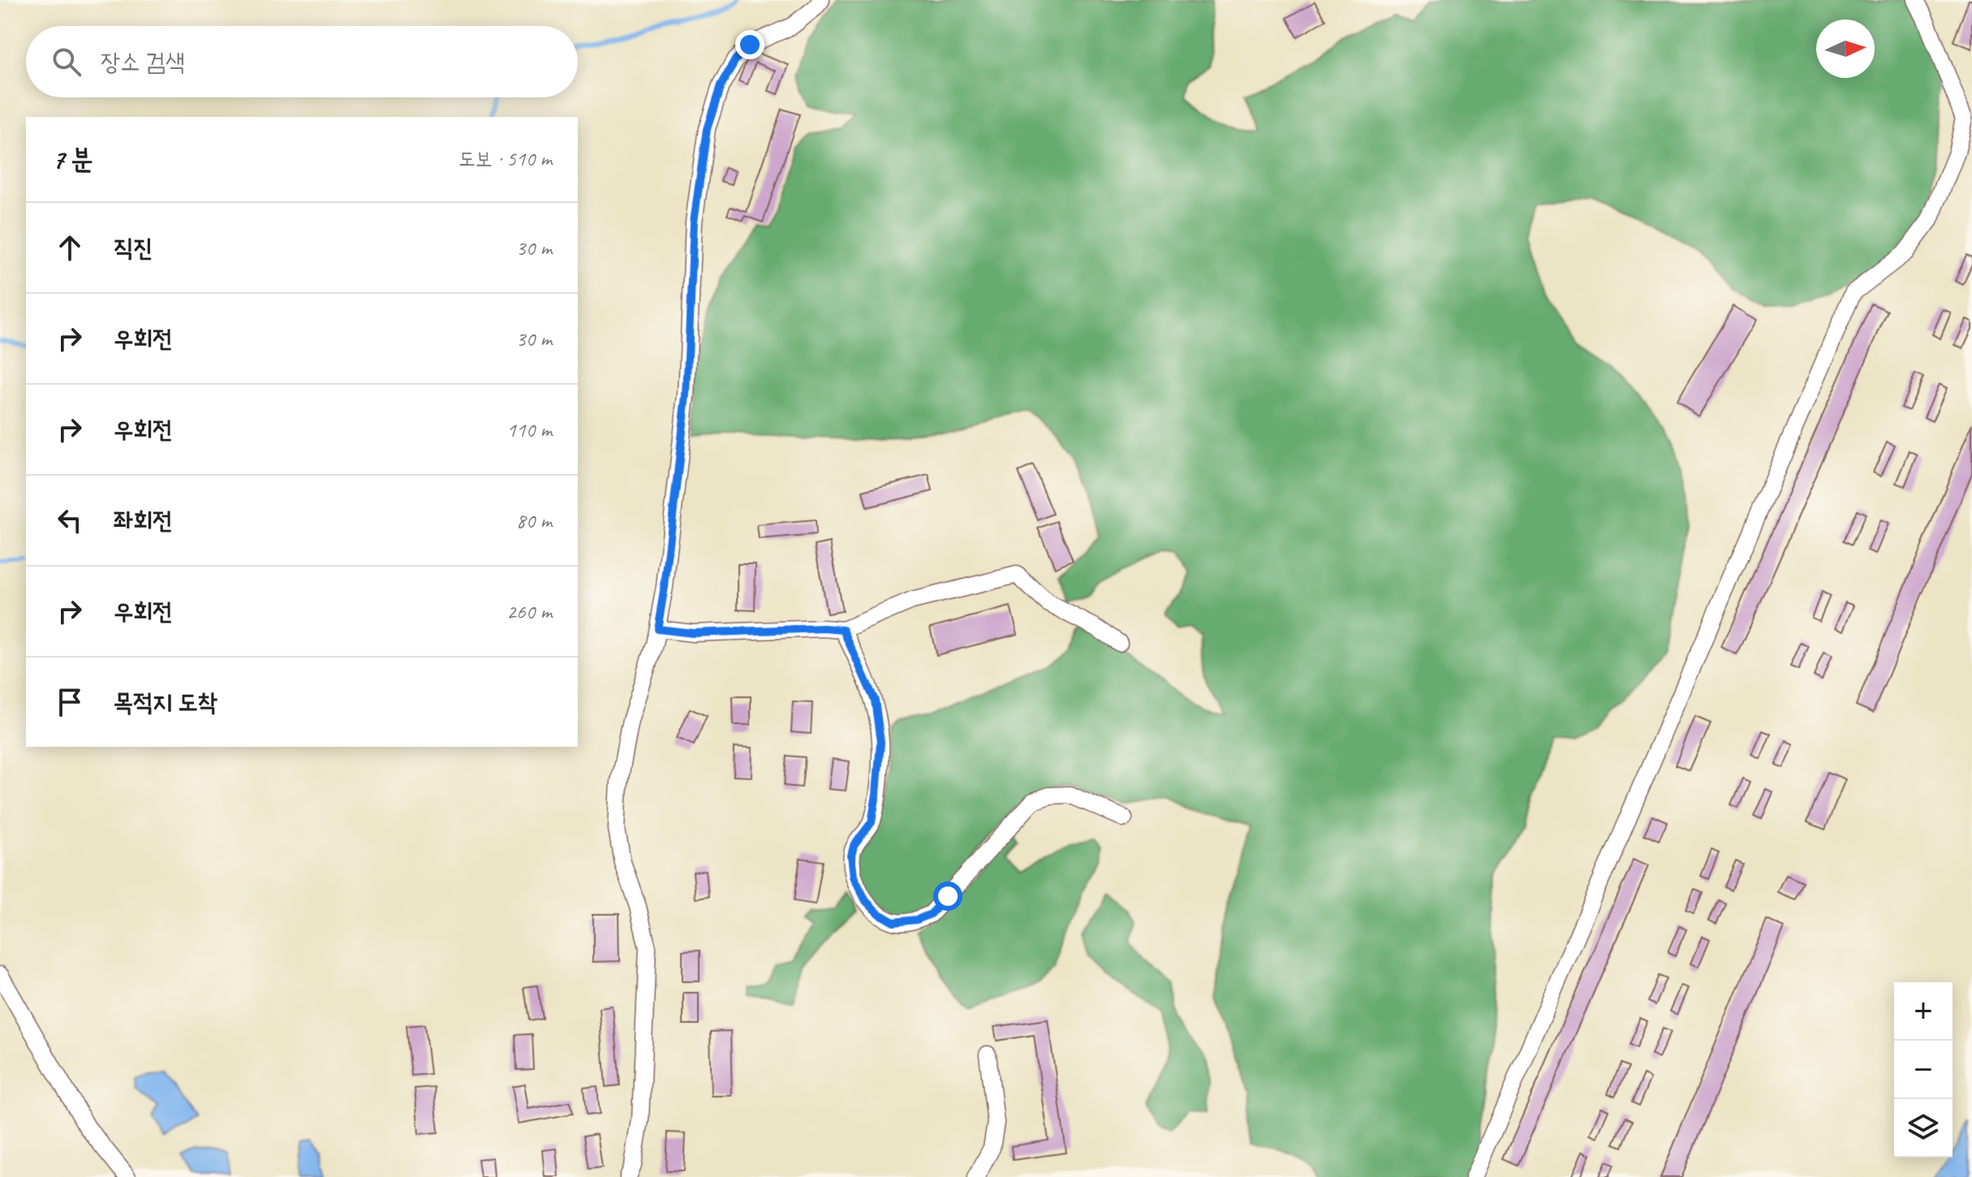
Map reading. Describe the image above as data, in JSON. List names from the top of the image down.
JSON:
{
  "north": "right",
  "page": {
    "search": "장소 검색",
    "heading": ["7 분", "도보 · 510 m"],
    "list": [
      ["직진", "30 m"],
      ["우회전", "30 m"],
      ["우회전", "110 m"],
      ["좌회전", "80 m"],
      ["우회전", "260 m"],
      "목적지 도착"
    ],
    "map_buttons": ["+", "−"]
  }
}
